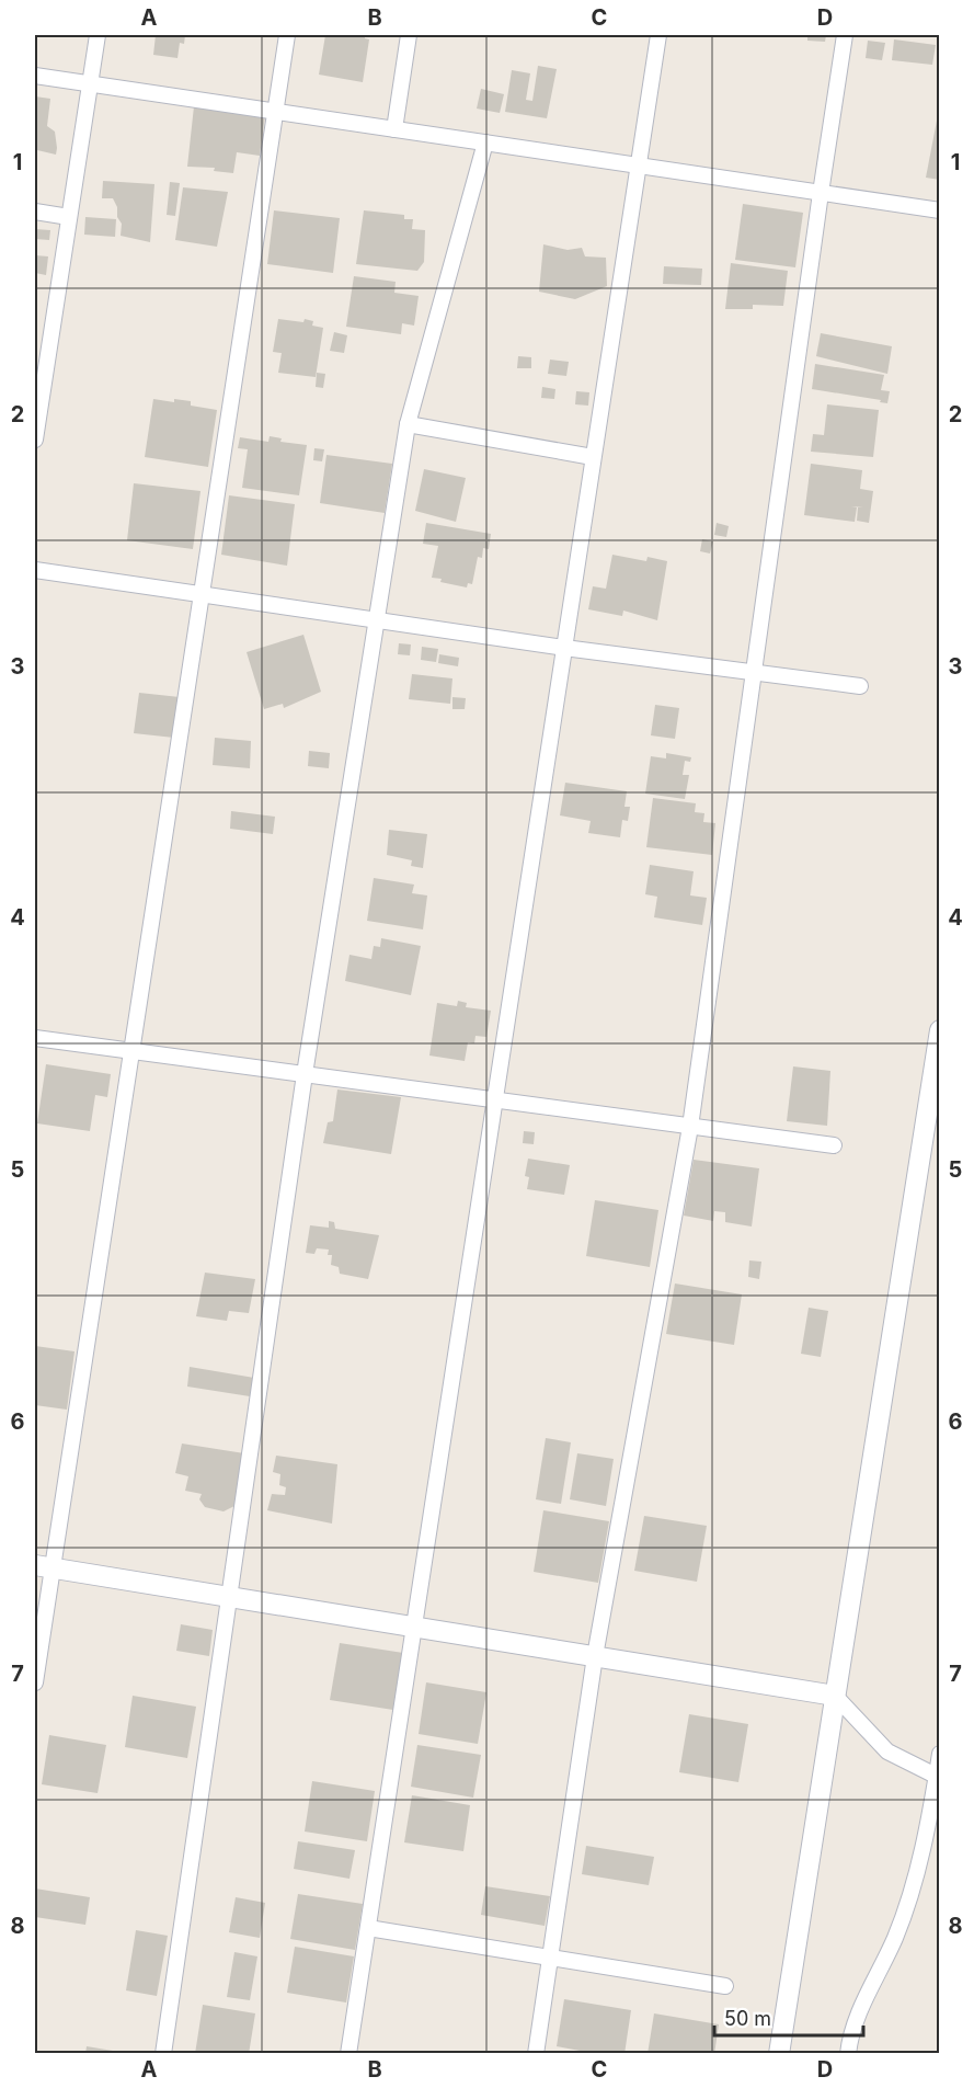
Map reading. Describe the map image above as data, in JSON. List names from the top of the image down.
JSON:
{
  "scale_bar": "50 m",
  "grid": {
    "columns": [
      "A",
      "B",
      "C",
      "D"
    ],
    "rows": [
      "1",
      "2",
      "3",
      "4",
      "5",
      "6",
      "7",
      "8"
    ]
  }
}
